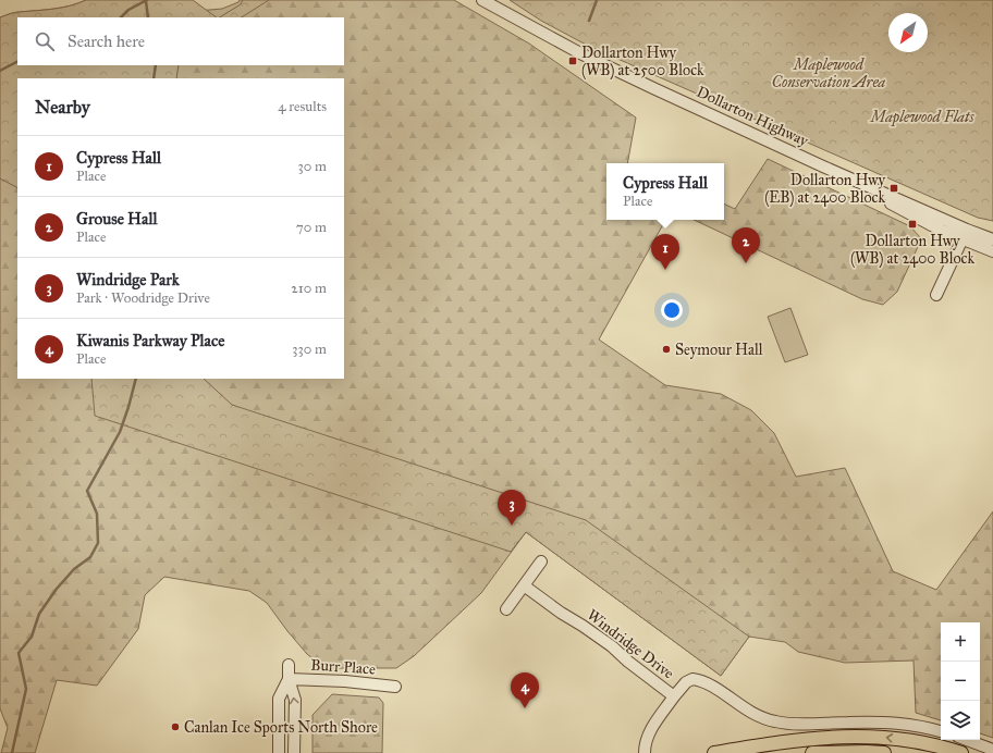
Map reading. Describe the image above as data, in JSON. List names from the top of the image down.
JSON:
{
  "streets": {
    "street": ["Dollarton Highway", "Windridge Drive", "Burr Place"]
  },
  "parks": ["Maplewood Conservation Area", "Maplewood Flats"],
  "places": {
    "transit": ["Dollarton Hwy (WB) at 2500 Block", "Dollarton Hwy (EB) at 2400 Block", "Dollarton Hwy (WB) at 2400 Block"],
    "other": ["Seymour Hall", "Canlan Ice Sports North Shore"]
  },
  "north": "bottom left",
  "page": {
    "search": "Search here",
    "heading": ["Nearby", "4 results"],
    "list": [
      {
        "mark": "1",
        "name": "Cypress Hall",
        "note": "Place",
        "value": "30 m"
      },
      {
        "mark": "2",
        "name": "Grouse Hall",
        "note": "Place",
        "value": "70 m"
      },
      {
        "mark": "3",
        "name": "Windridge Park",
        "note": "Park · Woodridge Drive",
        "value": "210 m"
      },
      {
        "mark": "4",
        "name": "Kiwanis Parkway Place",
        "note": "Place",
        "value": "330 m"
      }
    ],
    "popup": ["Cypress Hall", "Place"],
    "pins": [
      "2",
      "1",
      "3",
      "4"
    ],
    "map_buttons": ["+", "−"]
  }
}
